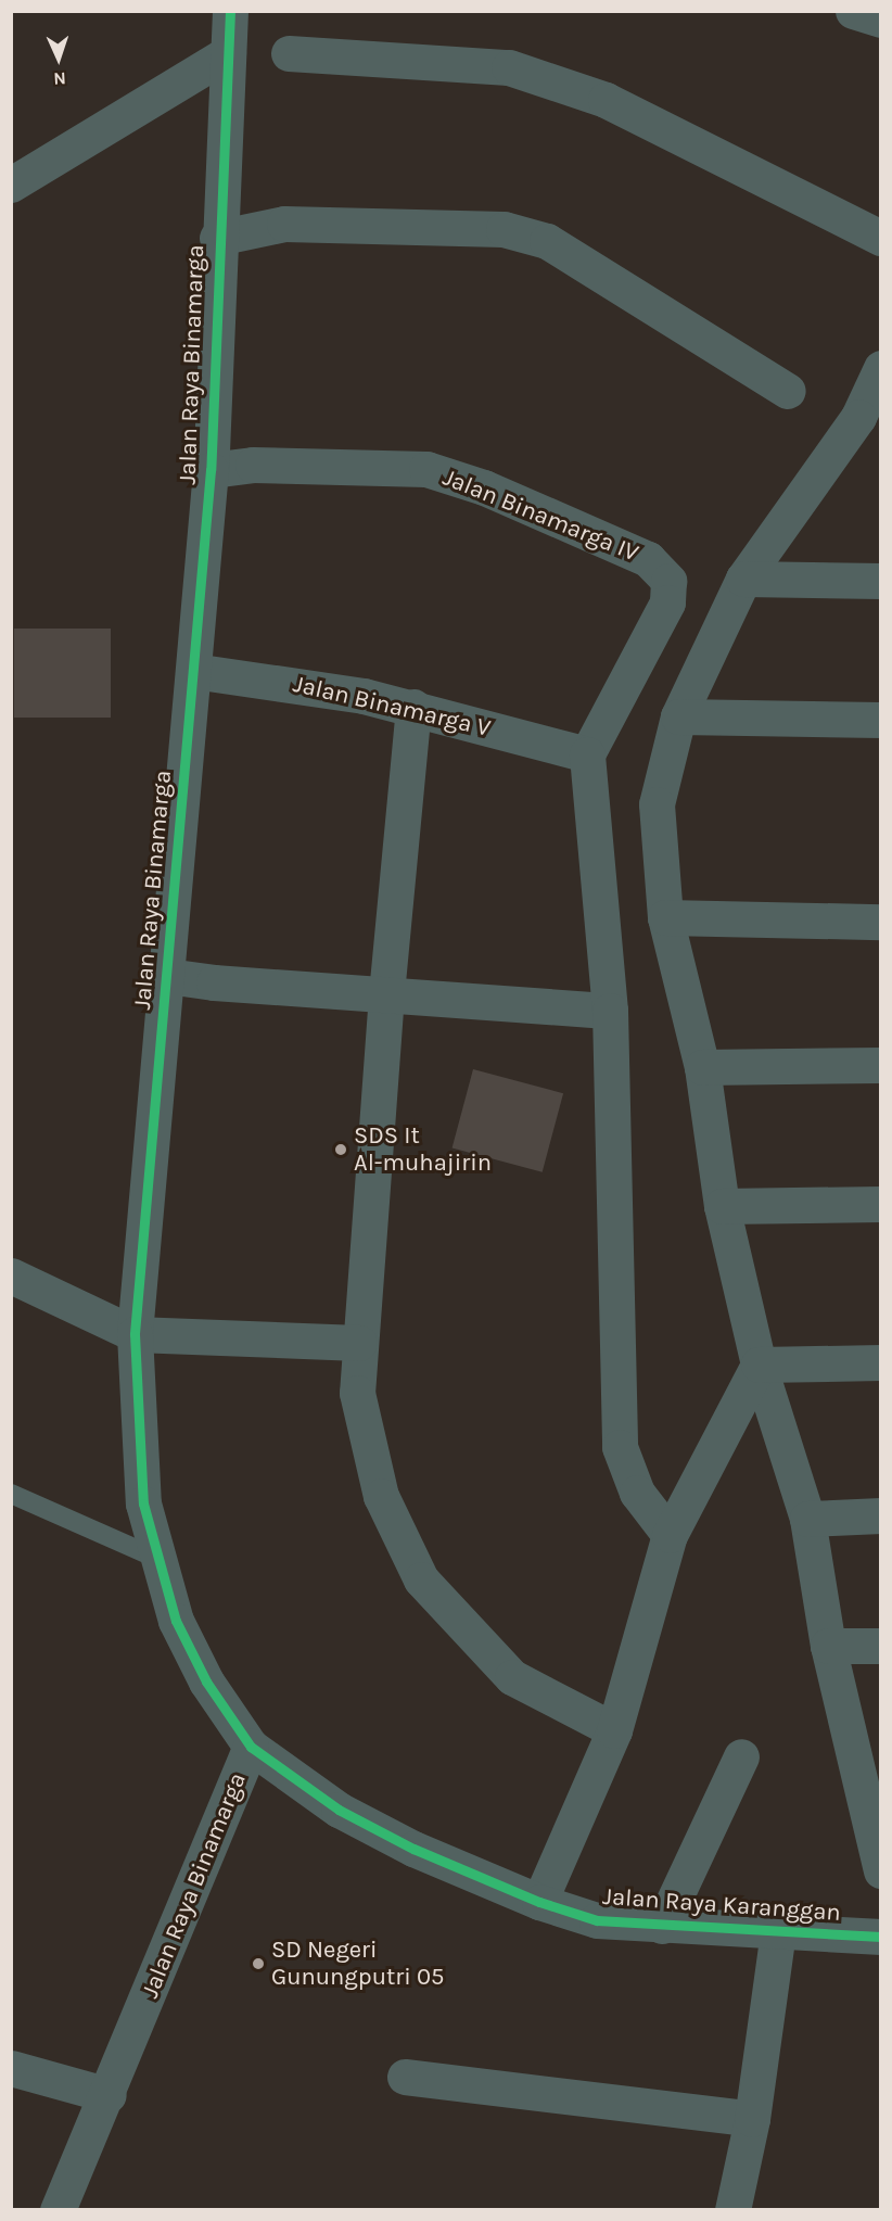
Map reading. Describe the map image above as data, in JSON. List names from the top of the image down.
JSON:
{
  "streets": {
    "street": [
      "Jalan Raya Binamarga",
      "Jalan Binamarga IV",
      "Jalan Binamarga V",
      "Jalan Raya Karanggan"
    ]
  },
  "crossings": [
    ["Jalan Raya Binamarga", "Jalan Binamarga IV"],
    ["Jalan Raya Binamarga", "Jalan Binamarga V"],
    ["Jalan Raya Binamarga", "Jalan Raya Karanggan"],
    ["Jalan Binamarga IV", "Jalan Binamarga V"]
  ],
  "places": ["SDS It Al-muhajirin", "SD Negeri Gunungputri 05"],
  "north": "bottom"
}
